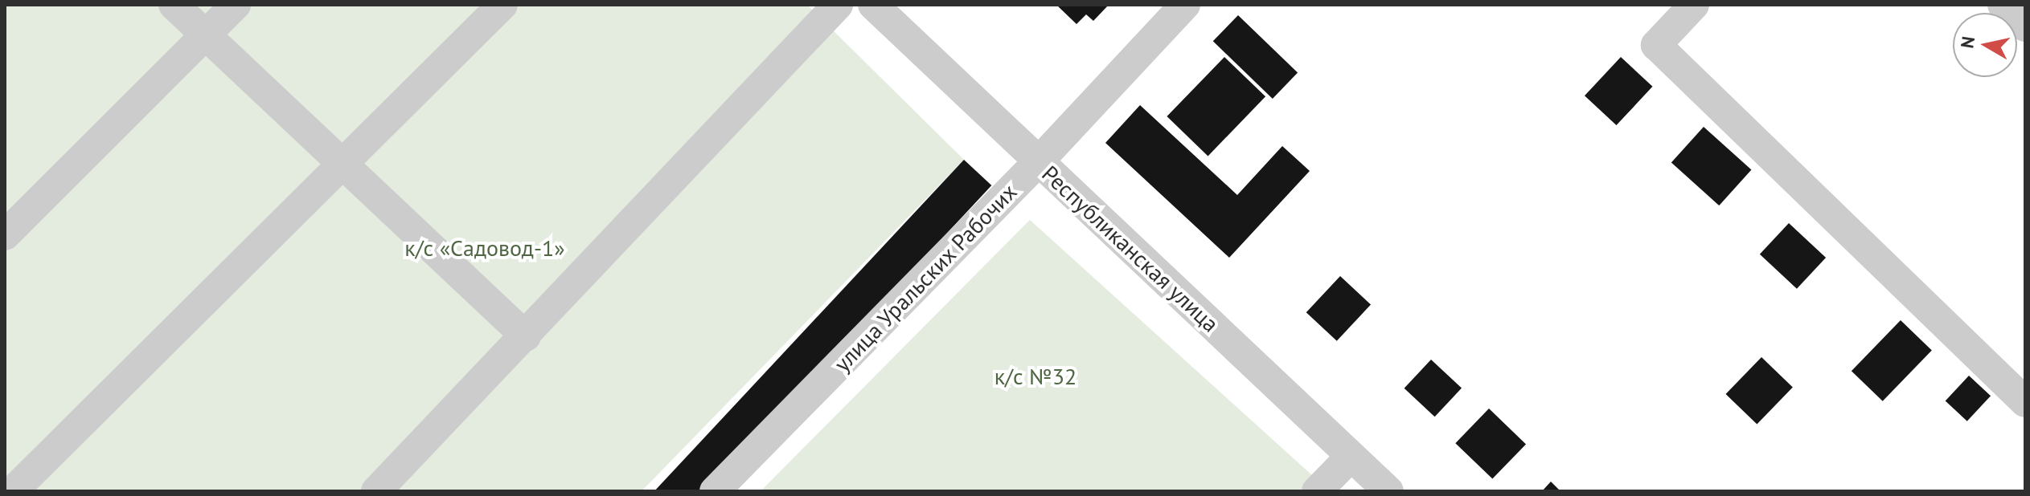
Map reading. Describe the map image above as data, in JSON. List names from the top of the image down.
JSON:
{
  "streets": {
    "street": ["Республиканская улица", "улица Уральских Рабочих"]
  },
  "crossings": [
    ["Республиканская улица", "улица Уральских Рабочих"]
  ],
  "parks": ["к/с «Садовод-1»", "к/с №32"],
  "north": "left"
}
